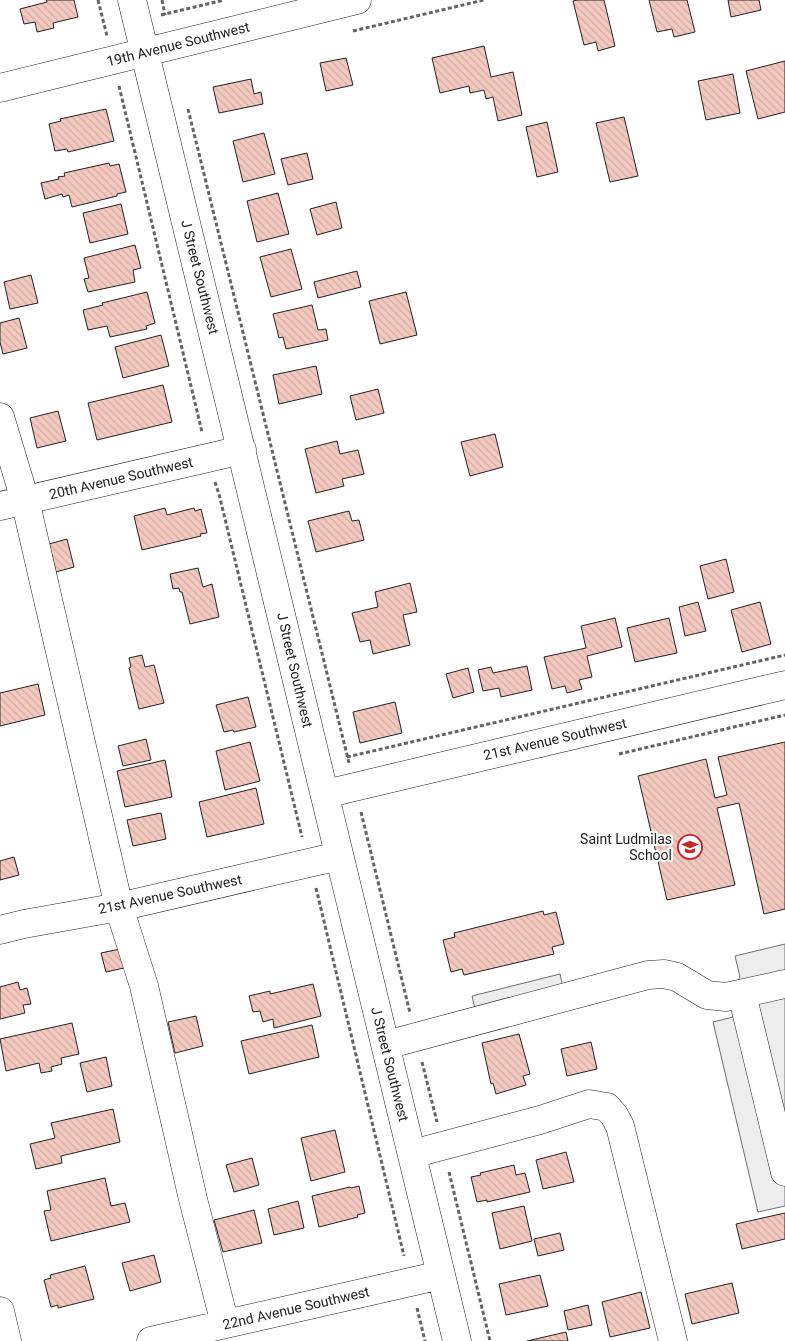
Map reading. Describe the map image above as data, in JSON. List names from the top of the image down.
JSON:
{
  "streets": {
    "street": [
      "19th Avenue Southwest",
      "J Street Southwest",
      "20th Avenue Southwest",
      "21st Avenue Southwest",
      "22nd Avenue Southwest"
    ]
  },
  "crossings": [
    ["19th Avenue Southwest", "J Street Southwest"],
    ["J Street Southwest", "20th Avenue Southwest"],
    ["J Street Southwest", "21st Avenue Southwest"],
    ["J Street Southwest", "22nd Avenue Southwest"]
  ],
  "places": {
    "school or university": ["Saint Ludmilas School"]
  }
}
